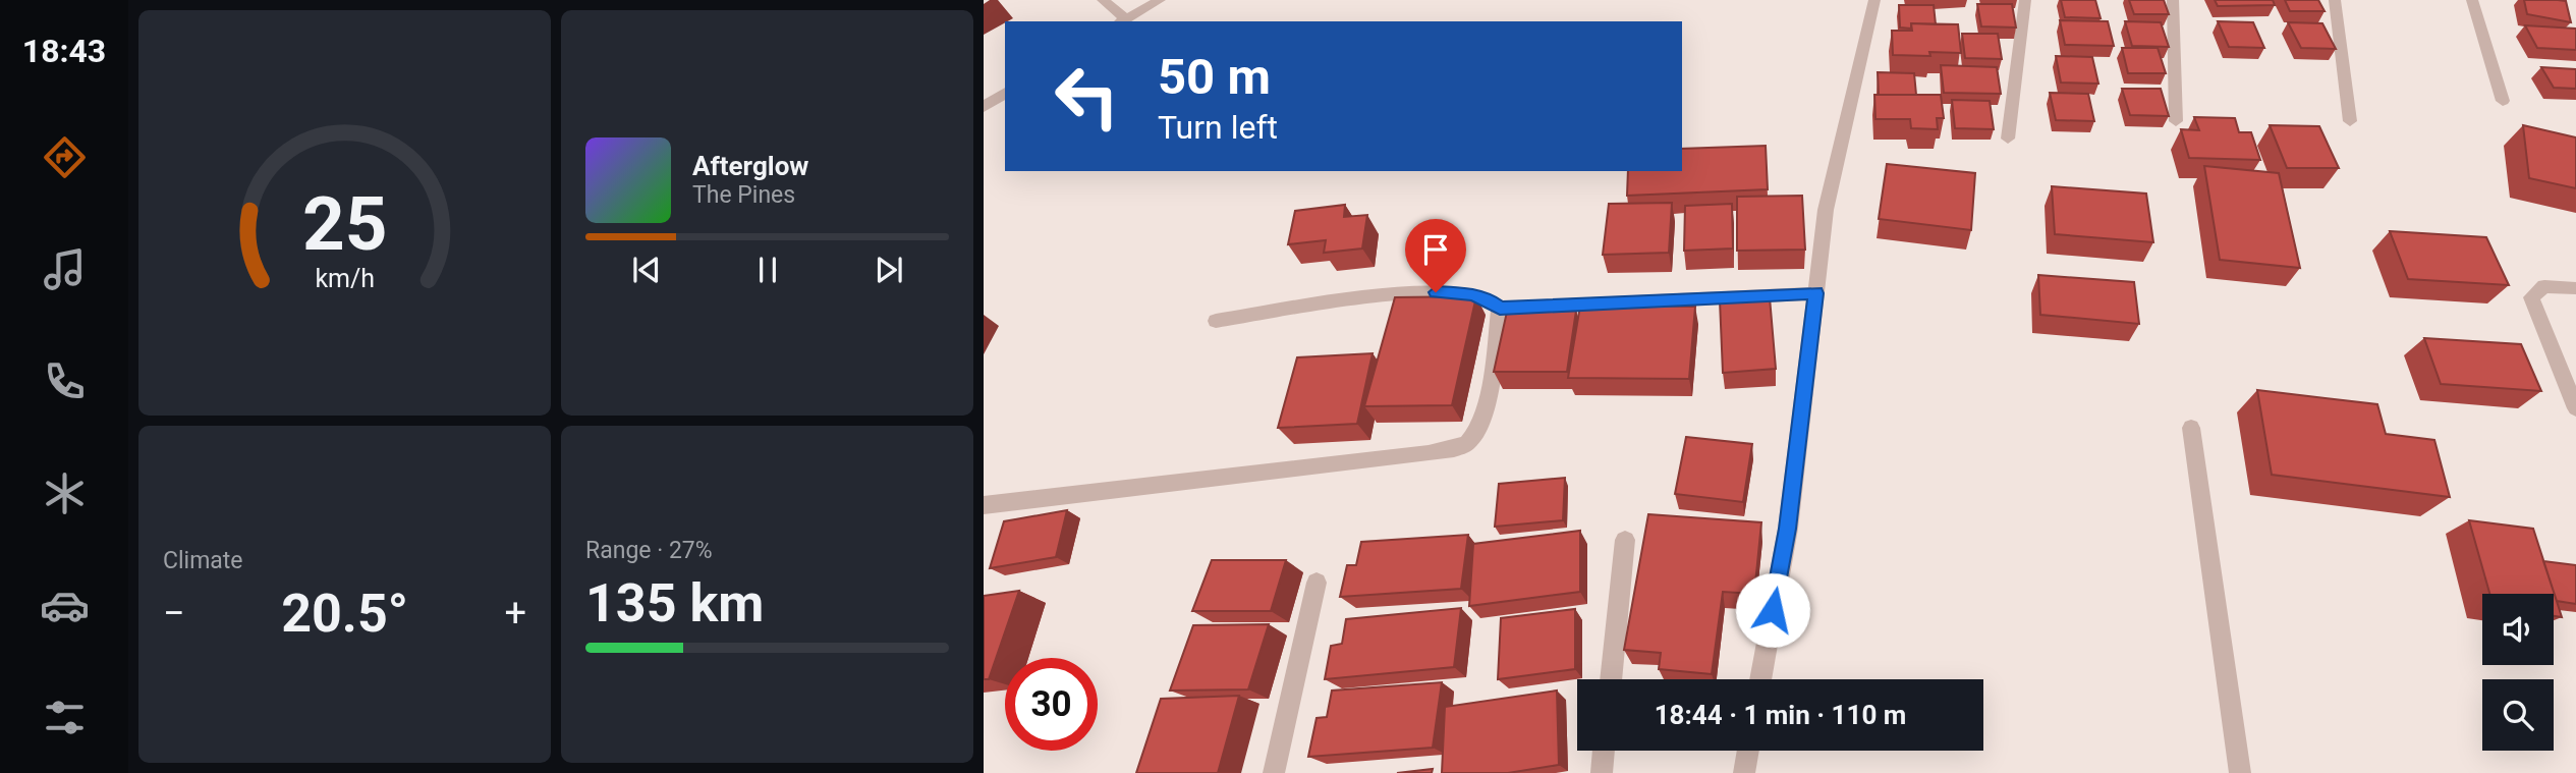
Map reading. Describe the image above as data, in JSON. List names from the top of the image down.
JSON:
{
  "page": {
    "tabs": "18:43",
    "turn": ["50 m", "Turn left"],
    "song": ["Afterglow", "The Pines"],
    "tile": [
      "Climate",
      ["Range · 27%", "135 km"]
    ],
    "heat": ["−", "20.5°", "+"],
    "limit": "30",
    "trip": "18:44 · 1 min · 110 m",
    "gauge": ["25", "km/h"]
  }
}
